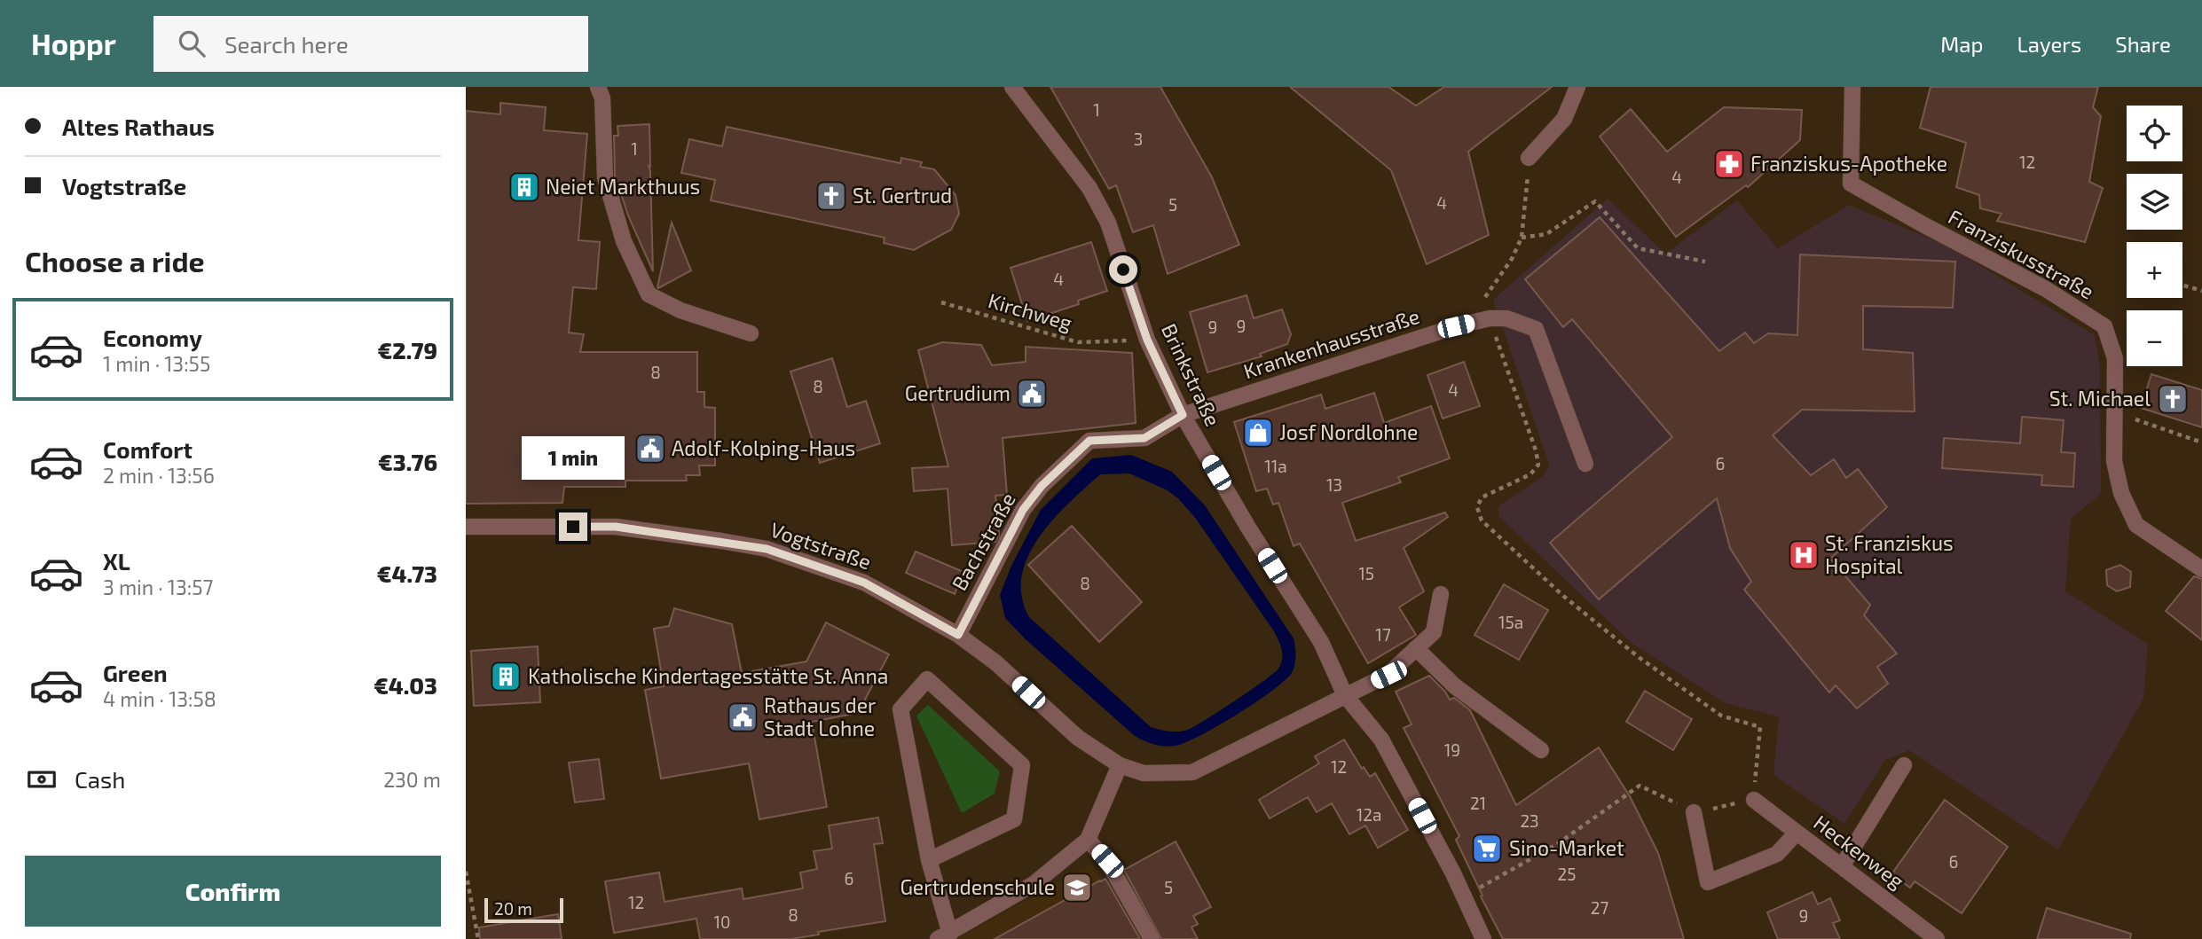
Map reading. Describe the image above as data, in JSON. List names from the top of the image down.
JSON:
{
  "streets": {
    "street": [
      "Franziskusstraße",
      "Krankenhausstraße",
      "Brinkstraße",
      "Bachstraße",
      "Vogtstraße",
      "Heckenweg"
    ],
    "path": ["Kirchweg"]
  },
  "crossings": [
    ["Kirchweg", "Brinkstraße"],
    ["Krankenhausstraße", "Brinkstraße"],
    ["Krankenhausstraße", "Bachstraße"],
    ["Brinkstraße", "Bachstraße"],
    ["Brinkstraße", "Vogtstraße"],
    ["Bachstraße", "Vogtstraße"]
  ],
  "places": {
    "pharmacy": ["Franziskus-Apotheke"],
    "building": ["Neiet Markthuus", "Katholische Kindertagesstätte St. Anna"],
    "church": ["St. Gertrud", "St. Michael"],
    "public building": ["Gertrudium", "Adolf-Kolping-Haus", "Rathaus der Stadt Lohne"],
    "shop": ["Josf Nordlohne"],
    "hospital": ["St. Franziskus Hospital"],
    "supermarket": ["Sino-Market"],
    "school or university": ["Gertrudenschule"]
  },
  "house_numbers": [
    "1",
    "3",
    "1",
    "12",
    "4",
    "4",
    "5",
    "4",
    "9",
    "9",
    "8",
    "8",
    "4",
    "6",
    "11a",
    "13",
    "15",
    "8",
    "15a",
    "17",
    "19",
    "12",
    "21",
    "12a",
    "23",
    "6",
    "25",
    "6",
    "5",
    "12",
    "27",
    "8",
    "9",
    "10"
  ],
  "scale_bar": "20 m",
  "page": {
    "header": "Hoppr",
    "search": "Search here",
    "nav": ["Map", "Layers", "Share"],
    "banner": ["Altes Rathaus", "Vogtstraße"],
    "map_buttons": ["+", "−"],
    "heading": "Choose a ride",
    "list": [
      {
        "name": "Economy",
        "note": "1 min · 13:55",
        "value": "€2.79"
      },
      {
        "name": "Comfort",
        "note": "2 min · 13:56",
        "value": "€3.76"
      },
      {
        "name": "XL",
        "note": "3 min · 13:57",
        "value": "€4.73"
      },
      {
        "name": "Green",
        "note": "4 min · 13:58",
        "value": "€4.03"
      }
    ],
    "bubble": "1 min",
    "pay": ["Cash", "230 m"],
    "buttons": "Confirm",
    "scale": "20 m"
  }
}
